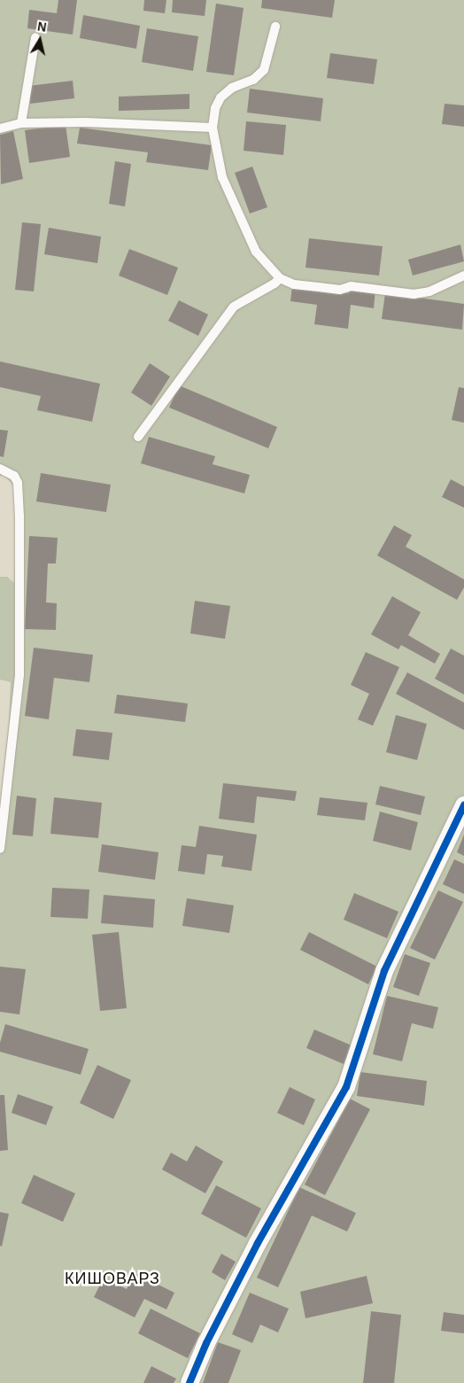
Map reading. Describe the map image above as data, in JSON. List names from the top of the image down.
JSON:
{
  "districts": ["КИШОВАРЗ"],
  "north": "top"
}
